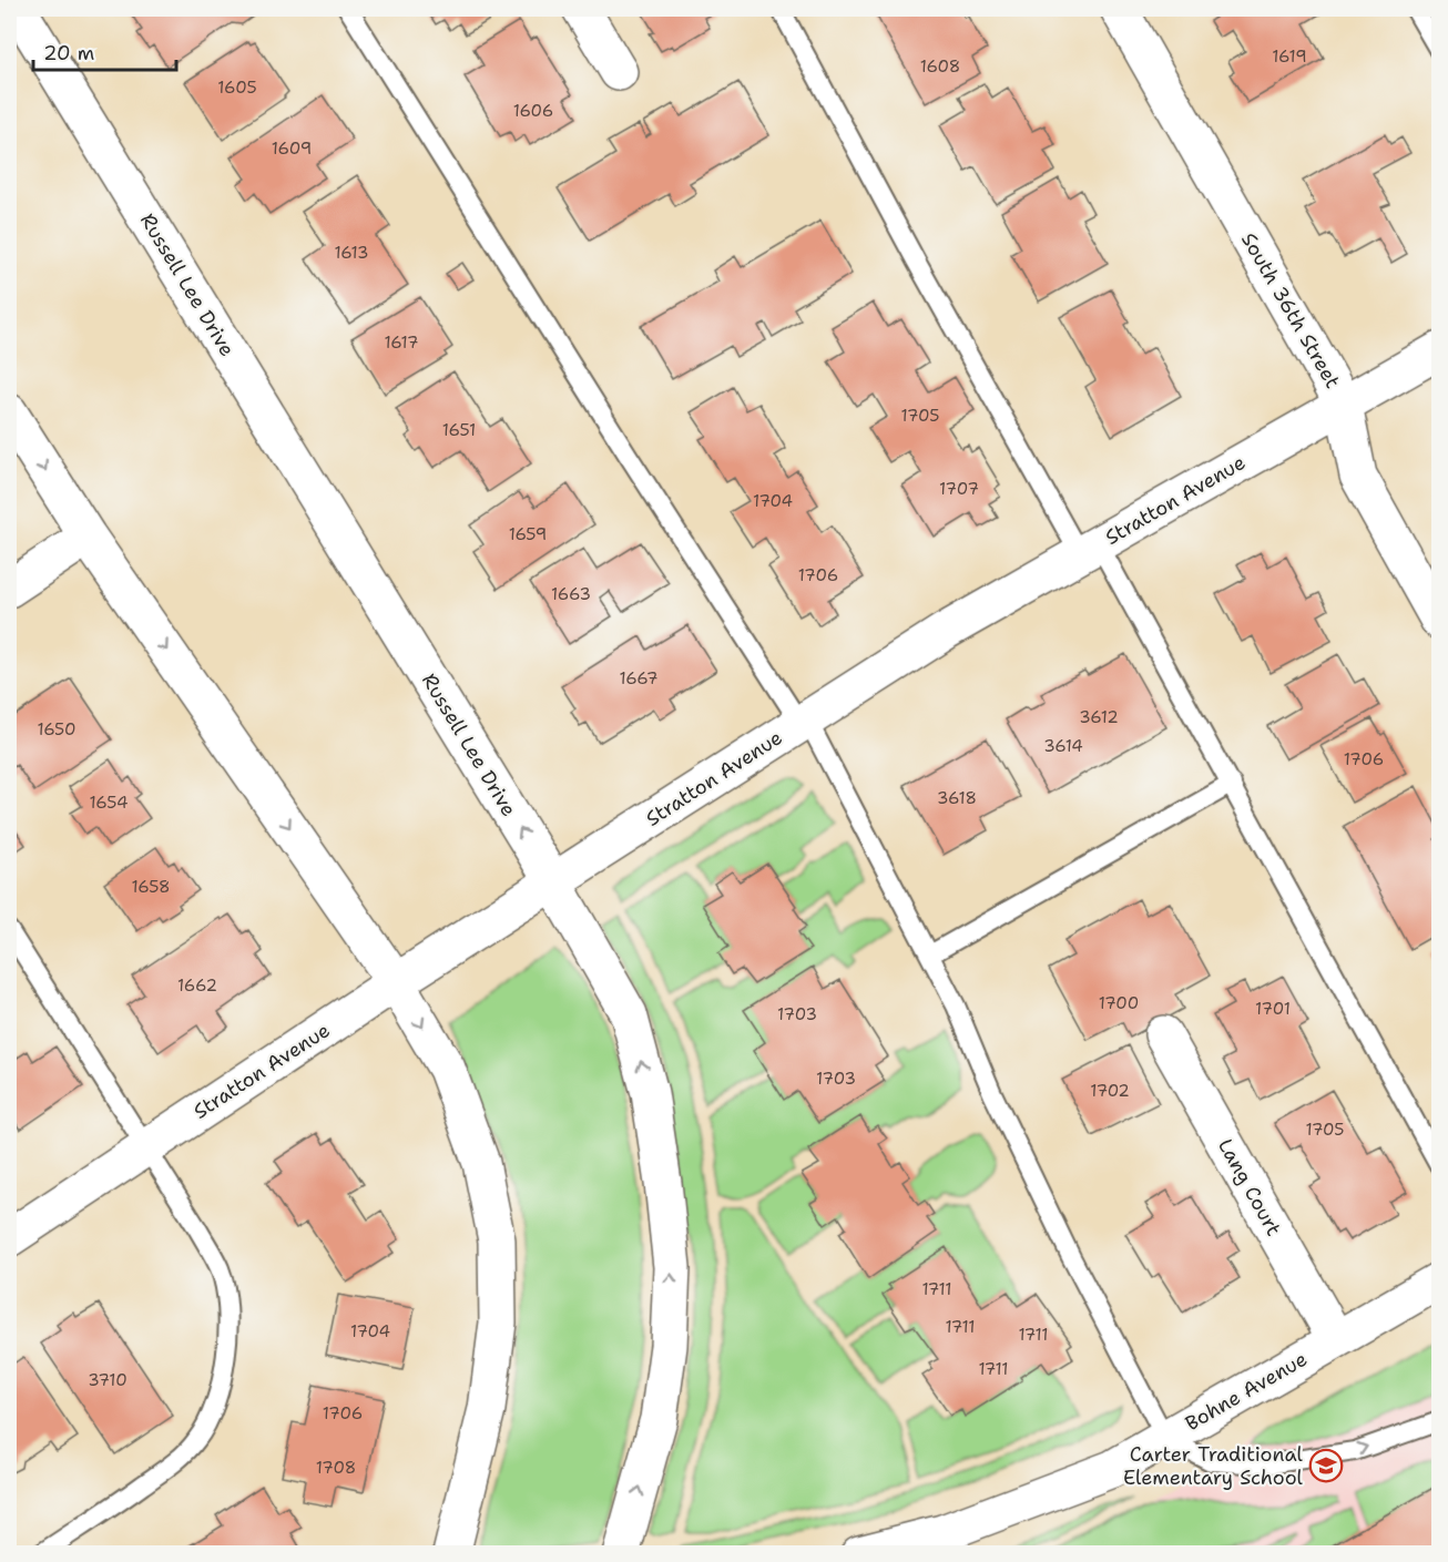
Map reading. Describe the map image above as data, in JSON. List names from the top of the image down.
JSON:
{
  "streets": {
    "street": [
      "Russell Lee Drive",
      "South 36th Street",
      "Stratton Avenue",
      "Lang Court",
      "Bohne Avenue"
    ]
  },
  "crossings": [
    ["Russell Lee Drive", "Stratton Avenue"],
    ["South 36th Street", "Stratton Avenue"],
    ["Lang Court", "Bohne Avenue"]
  ],
  "places": {
    "school or university": ["Carter Traditional Elementary School"]
  },
  "house_numbers": [
    "1619",
    "1608",
    "1605",
    "1606",
    "1609",
    "1613",
    "1617",
    "1705",
    "1651",
    "1707",
    "1704",
    "1659",
    "1706",
    "1663",
    "1667",
    "3612",
    "1650",
    "3614",
    "1706",
    "3618",
    "1654",
    "1658",
    "1662",
    "1700",
    "1701",
    "1703",
    "1703",
    "1702",
    "1705",
    "1711",
    "1711",
    "1704",
    "1711",
    "1711",
    "3710",
    "1706",
    "1708"
  ],
  "scale_bar": "20 m"
}
